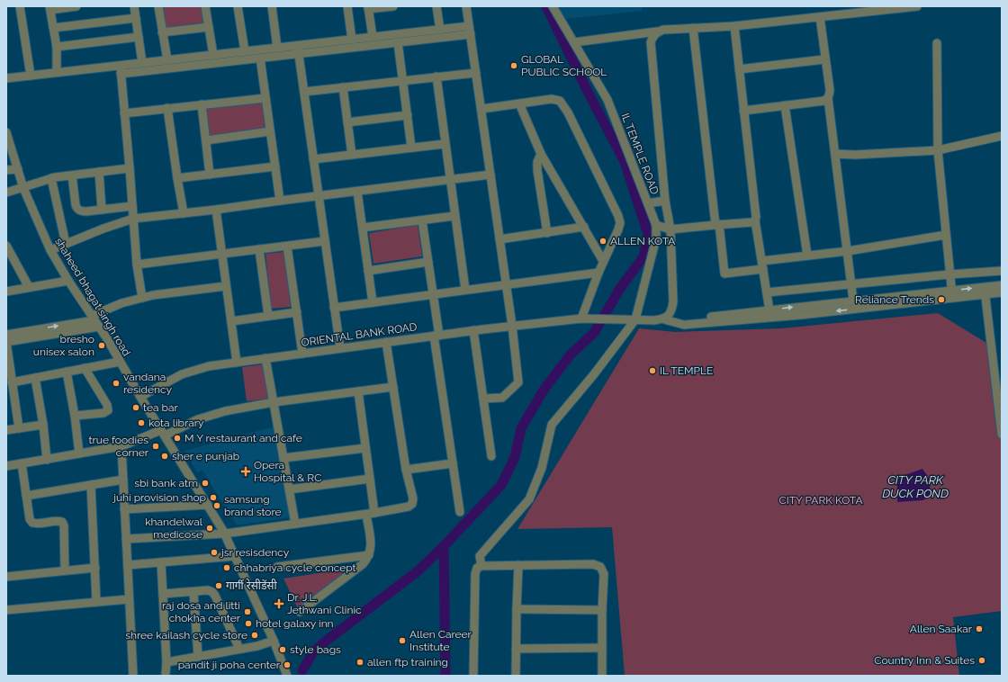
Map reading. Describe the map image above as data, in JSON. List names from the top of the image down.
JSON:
{
  "streets": {
    "street": ["IL TEMPLE ROAD", "shaheed bhagat singh road", "ORIENTAL BANK ROAD"]
  },
  "crossings": [
    ["IL TEMPLE ROAD", "ORIENTAL BANK ROAD"],
    ["shaheed bhagat singh road", "ORIENTAL BANK ROAD"]
  ],
  "water": ["CITY PARK DUCK POND"],
  "parks": ["CITY PARK KOTA"],
  "places": {
    "other": [
      "GLOBAL PUBLIC SCHOOL",
      "ALLEN KOTA",
      "Reliance Trends",
      "bresho unisex salon",
      "IL TEMPLE",
      "vandana residency",
      "tea bar",
      "kota library",
      "M Y restaurant and cafe",
      "true foodies corner",
      "sher e punjab",
      "sbi bank atm",
      "juhi provision shop",
      "samsung brand store",
      "khandelwal medicose",
      "jsr resisdency",
      "chhabriya cycle concept",
      "गार्गी रेसीडेंसी",
      "raj dosa and litti chokha center",
      "hotel galaxy inn",
      "Allen Saakar",
      "shree kailash cycle store",
      "Allen Career Institute",
      "style bags",
      "Country Inn & Suites",
      "allen ftp training",
      "pandit ji poha center"
    ],
    "health": ["Opera Hospital & RC", "Dr. J.L. Jethwani Clinic"]
  }
}
